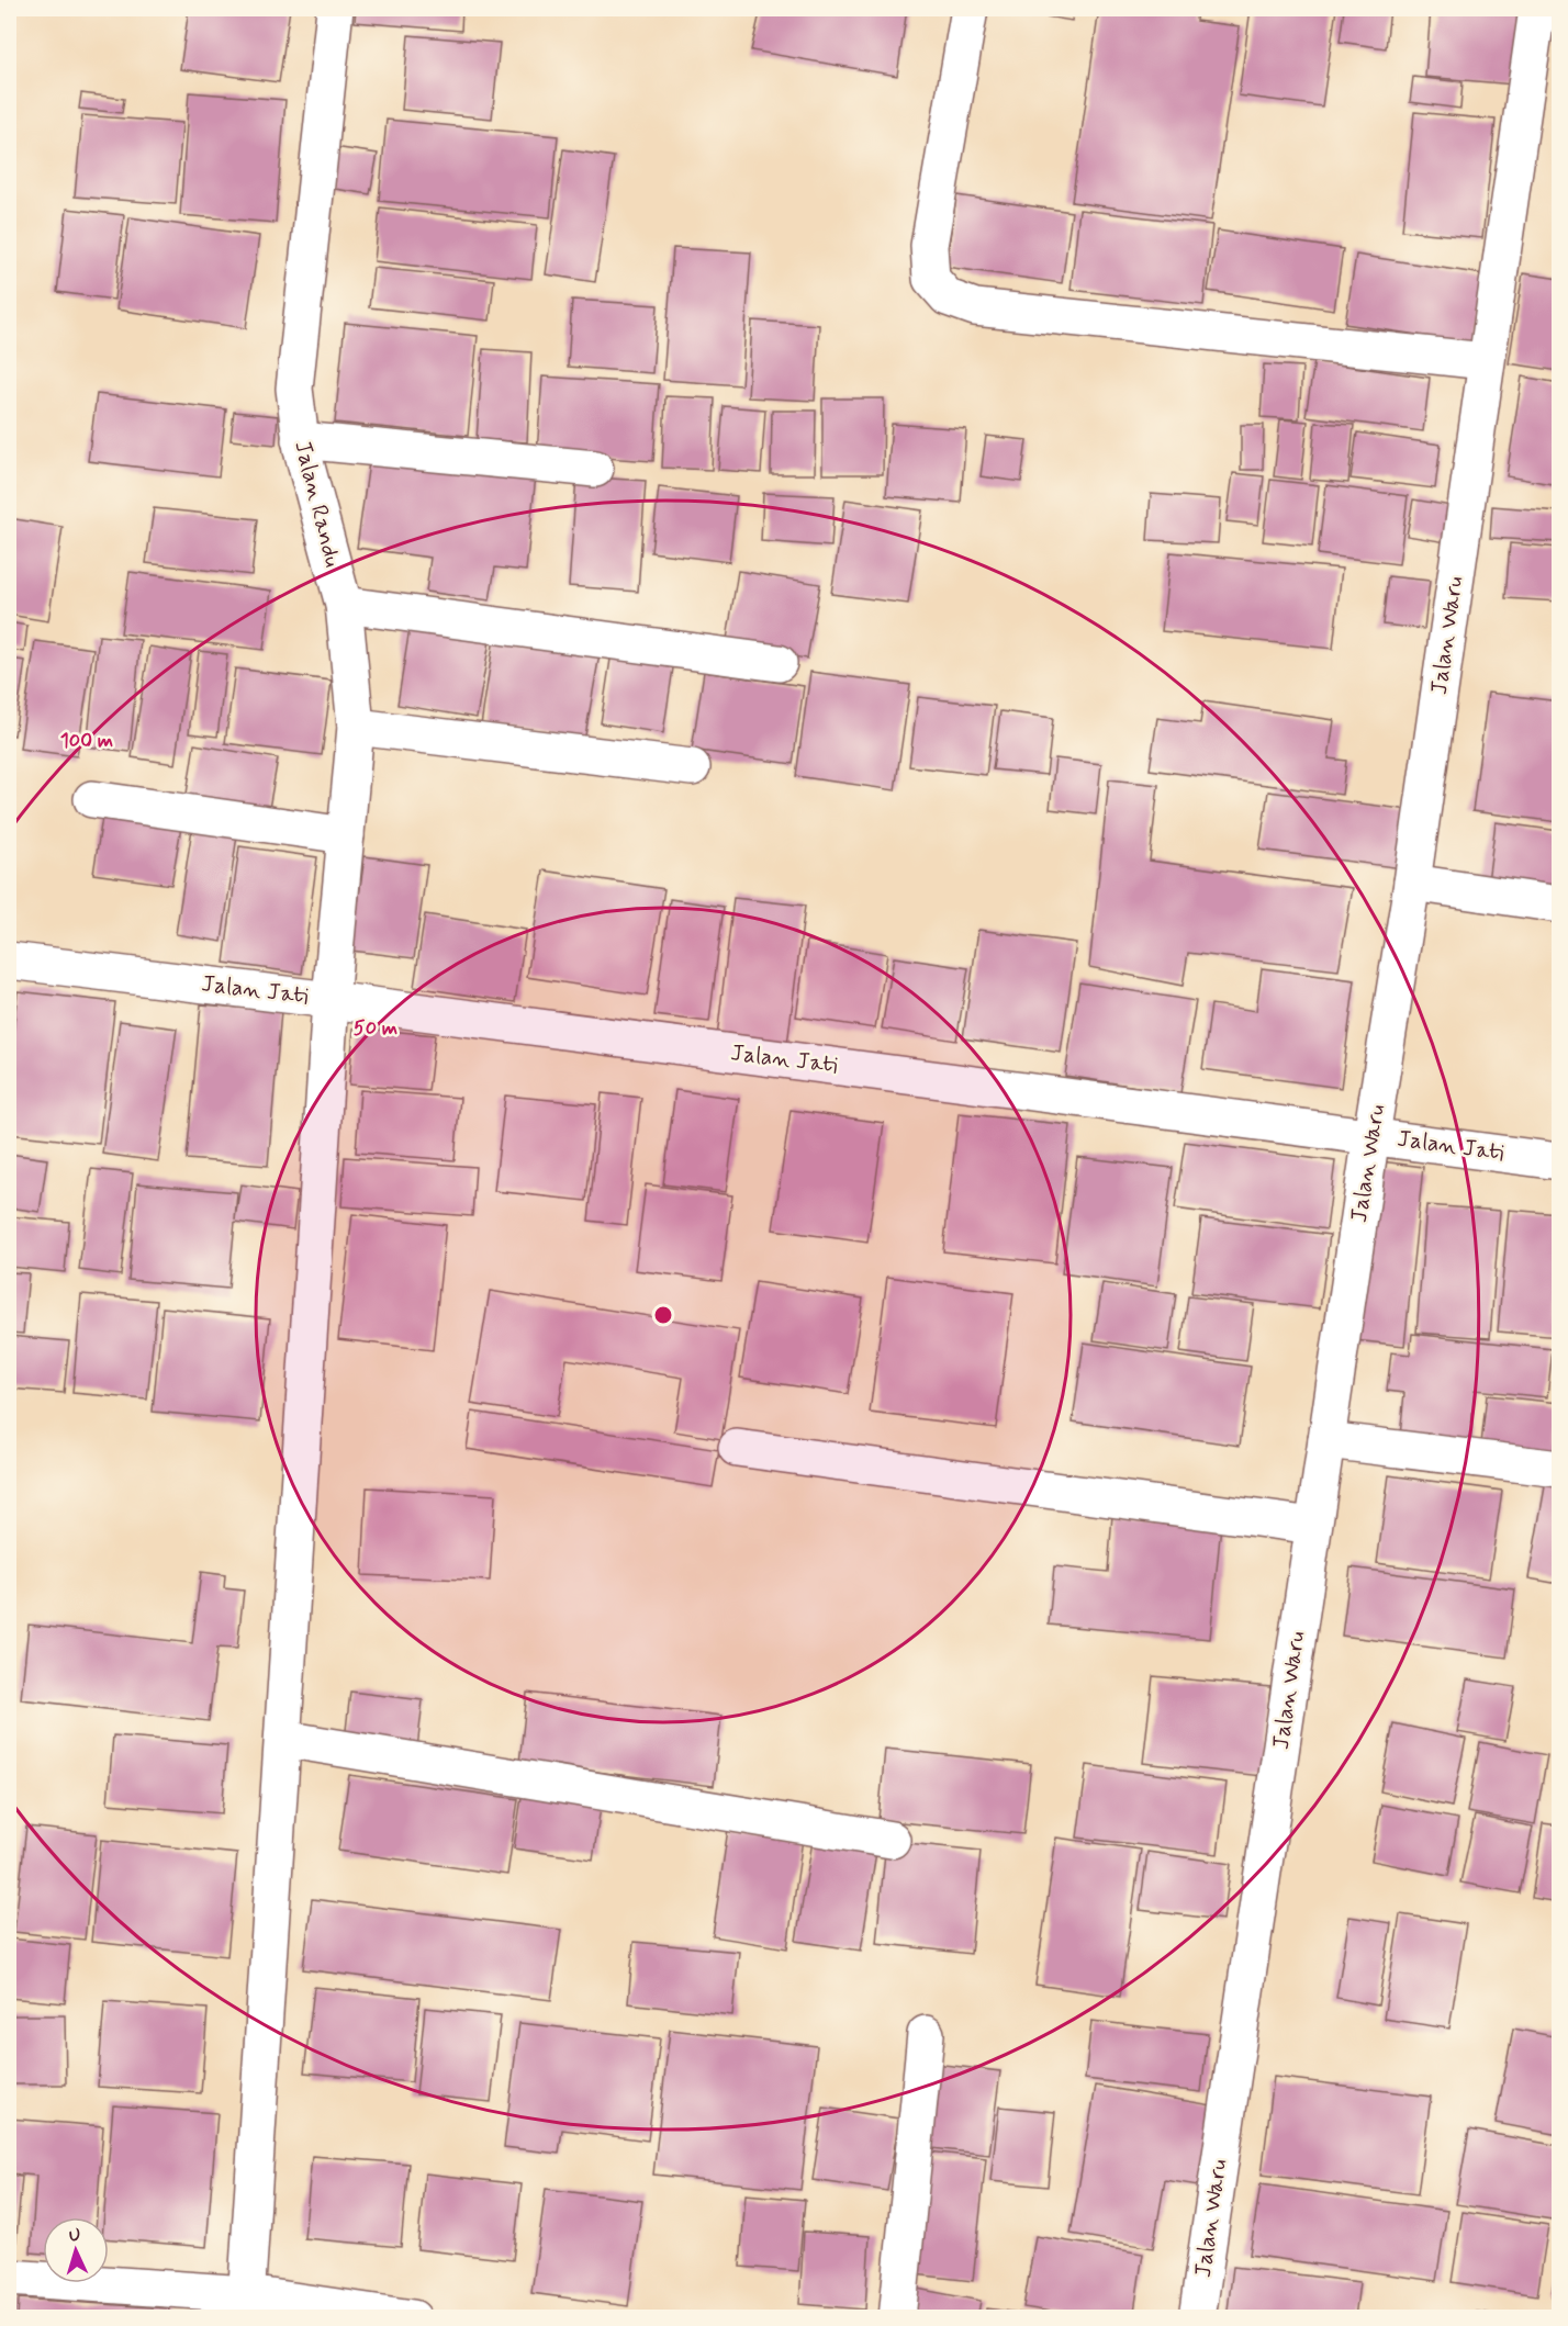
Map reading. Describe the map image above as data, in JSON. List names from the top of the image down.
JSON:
{
  "streets": {
    "street": ["Jalan Randu", "Jalan Waru", "Jalan Jati"]
  },
  "crossings": [
    ["Jalan Randu", "Jalan Jati"],
    ["Jalan Waru", "Jalan Jati"]
  ],
  "north": "top",
  "rings": ["100 m", "50 m"]
}
